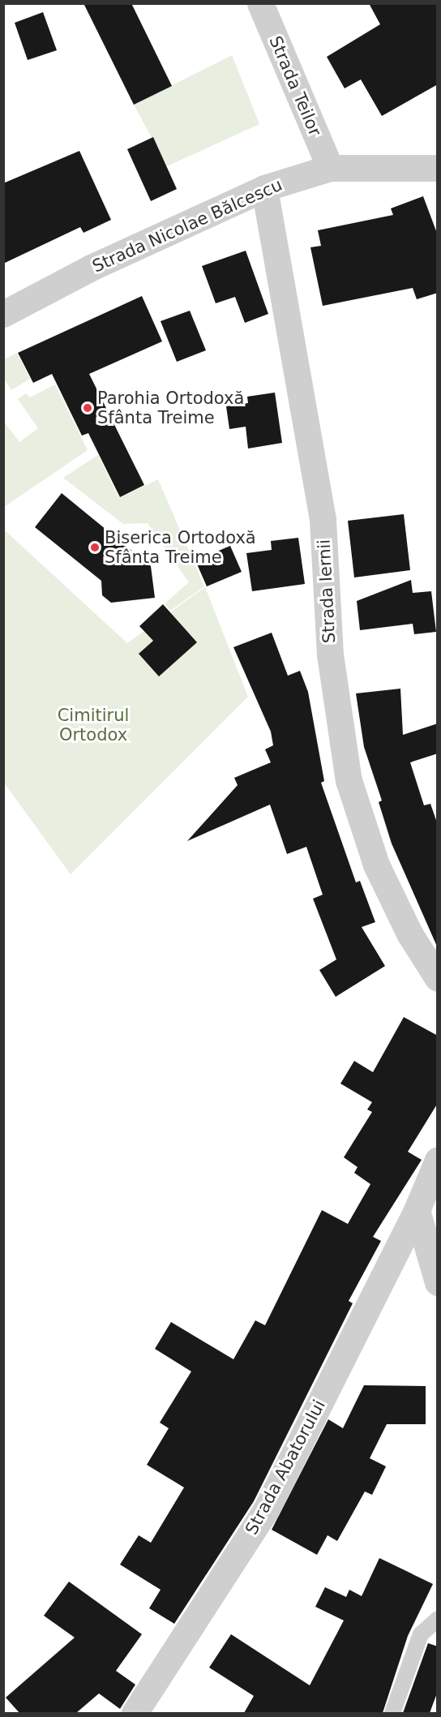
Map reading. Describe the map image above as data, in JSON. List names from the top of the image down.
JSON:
{
  "streets": {
    "street": [
      "Strada Teilor",
      "Strada Nicolae Bălcescu",
      "Strada Iernii",
      "Strada Abatorului"
    ]
  },
  "crossings": [
    ["Strada Teilor", "Strada Nicolae Bălcescu"],
    ["Strada Nicolae Bălcescu", "Strada Iernii"]
  ],
  "parks": ["Cimitirul Ortodox"],
  "places": ["Parohia Ortodoxă Sfânta Treime", "Biserica Ortodoxă Sfânta Treime"]
}
